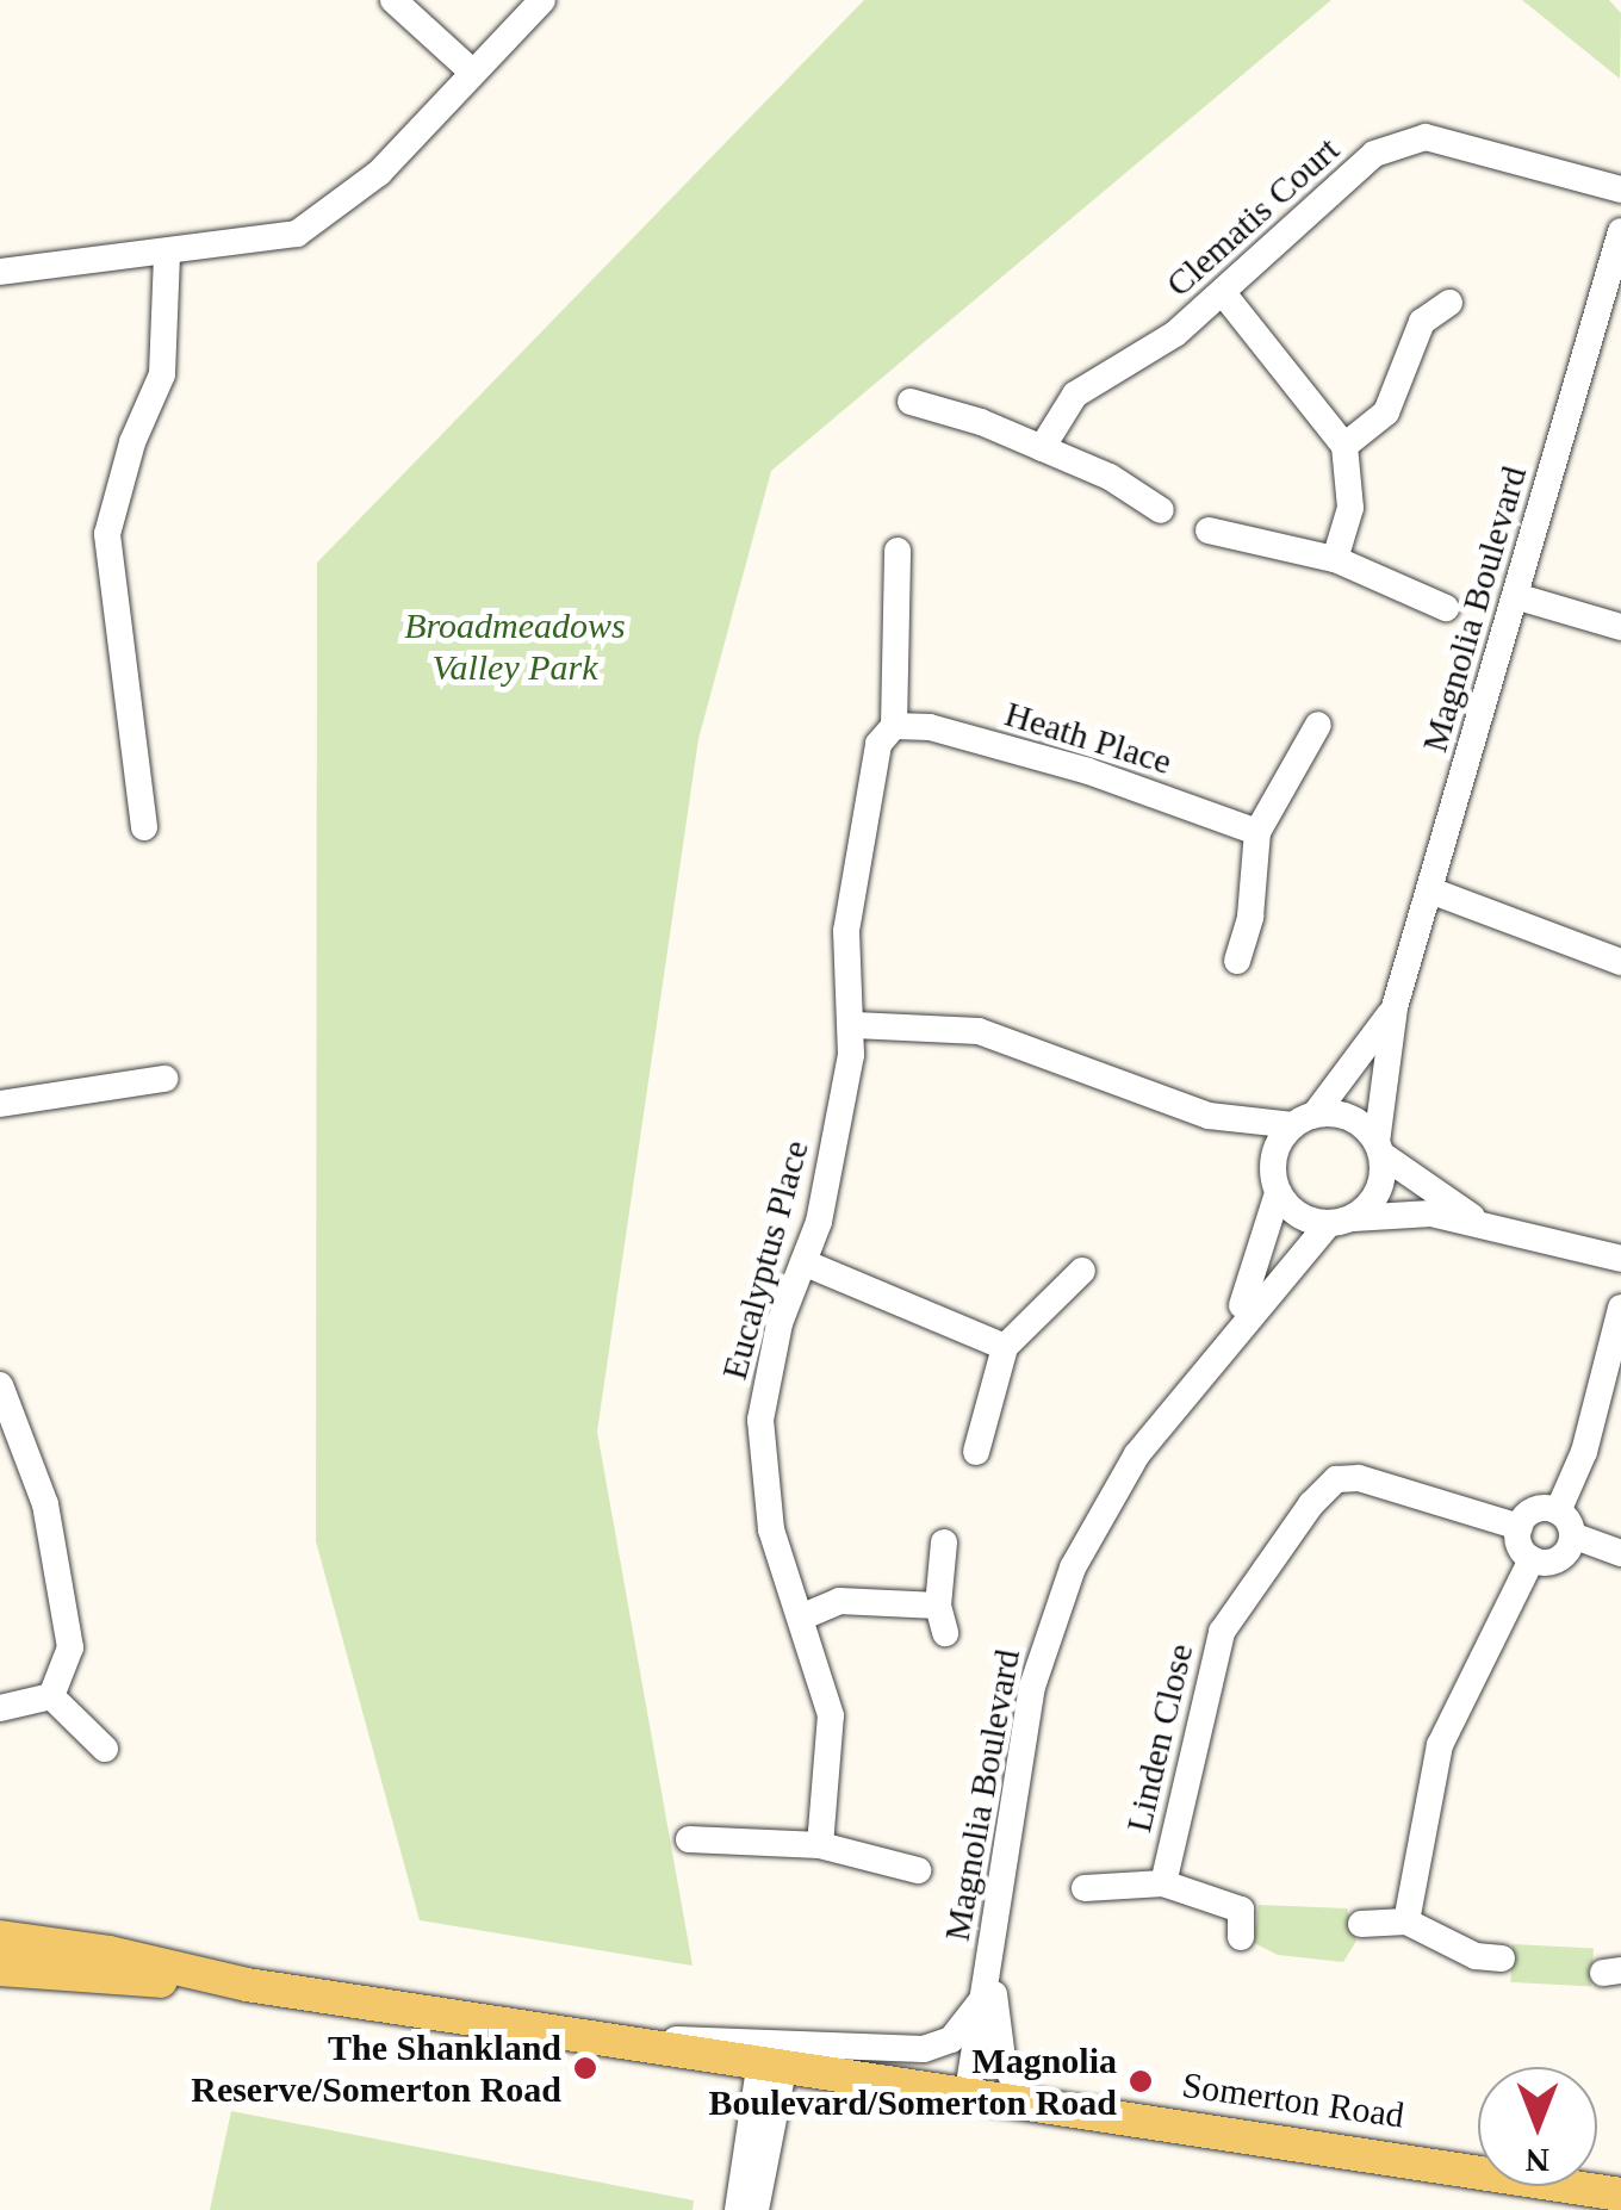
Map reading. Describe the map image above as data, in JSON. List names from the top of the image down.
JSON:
{
  "streets": {
    "main road": ["Somerton Road"],
    "street": [
      "Clematis Court",
      "Magnolia Boulevard",
      "Heath Place",
      "Eucalyptus Place",
      "Linden Close"
    ]
  },
  "crossings": [
    ["Magnolia Boulevard", "Somerton Road"],
    ["Heath Place", "Eucalyptus Place"]
  ],
  "parks": ["Broadmeadows Valley Park"],
  "places": ["The Shankland Reserve/Somerton Road", "Magnolia Boulevard/Somerton Road"],
  "north": "bottom"
}
